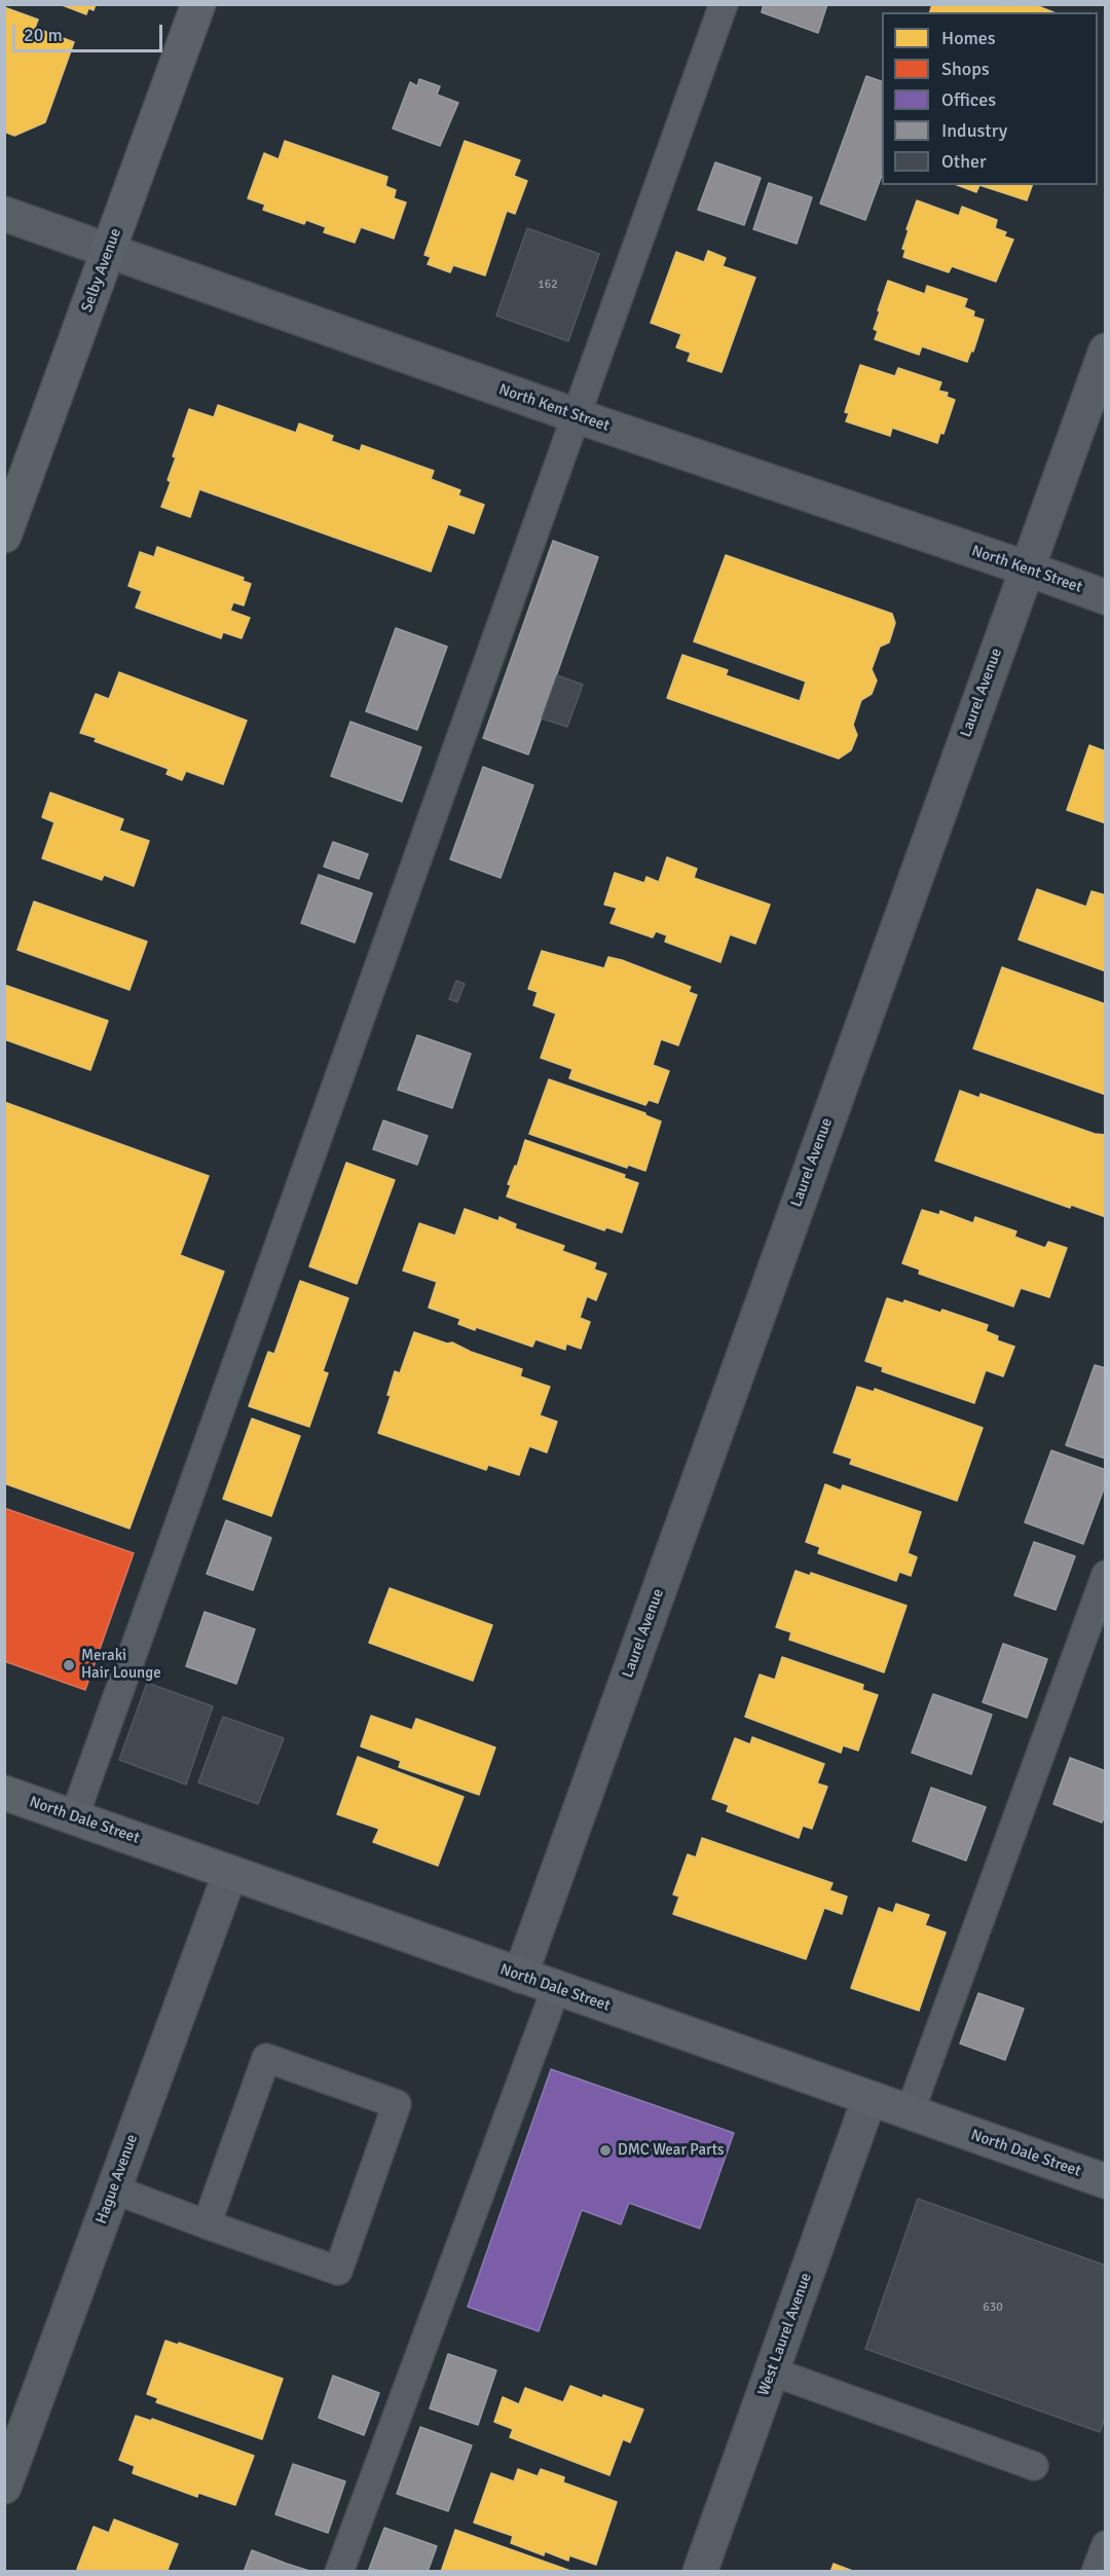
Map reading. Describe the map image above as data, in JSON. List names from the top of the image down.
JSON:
{
  "streets": {
    "main road": ["Selby Avenue", "North Dale Street"],
    "street": [
      "North Kent Street",
      "Laurel Avenue",
      "Hague Avenue",
      "West Laurel Avenue"
    ]
  },
  "crossings": [
    ["Selby Avenue", "North Kent Street"],
    ["North Kent Street", "Laurel Avenue"],
    ["Laurel Avenue", "North Dale Street"],
    ["North Dale Street", "Hague Avenue"],
    ["North Dale Street", "West Laurel Avenue"]
  ],
  "places": ["Meraki Hair Lounge", "DMC Wear Parts"],
  "house_numbers": ["162", "630"],
  "legend": [
    "Homes",
    "Shops",
    "Offices",
    "Industry",
    "Other"
  ],
  "scale_bar": "20 m"
}
